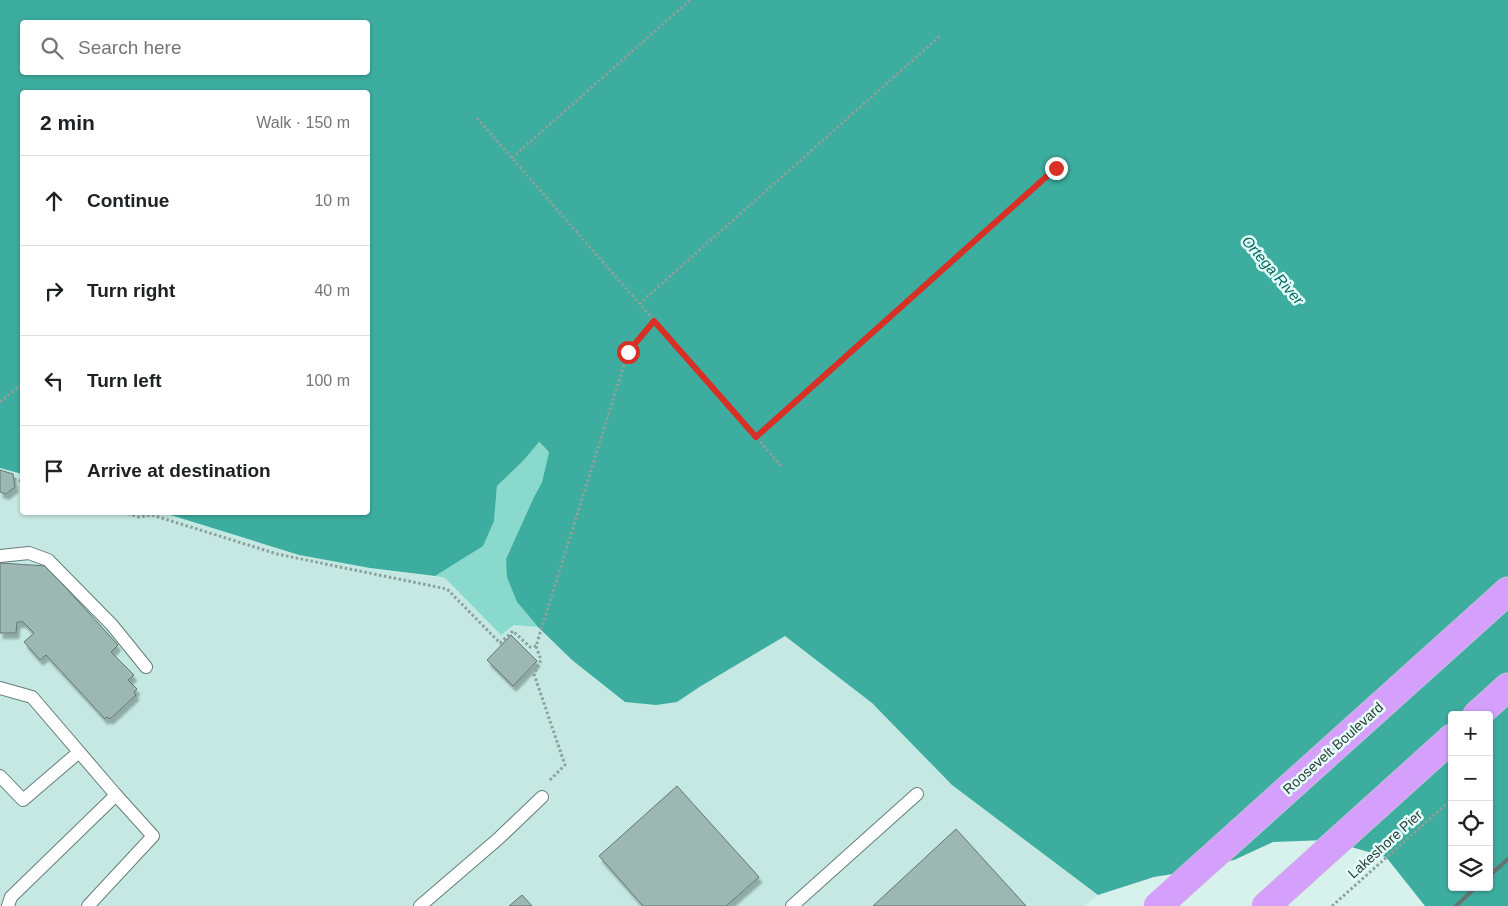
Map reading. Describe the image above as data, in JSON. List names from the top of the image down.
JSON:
{
  "streets": {
    "highway": ["Roosevelt Boulevard"],
    "path": ["Lakeshore Pier"]
  },
  "water": ["Ortega River"],
  "page": {
    "search": "Search here",
    "heading": ["2 min", "Walk · 150 m"],
    "list": [
      ["Continue", "10 m"],
      ["Turn right", "40 m"],
      ["Turn left", "100 m"],
      "Arrive at destination"
    ],
    "map_buttons": ["+", "−"]
  }
}
